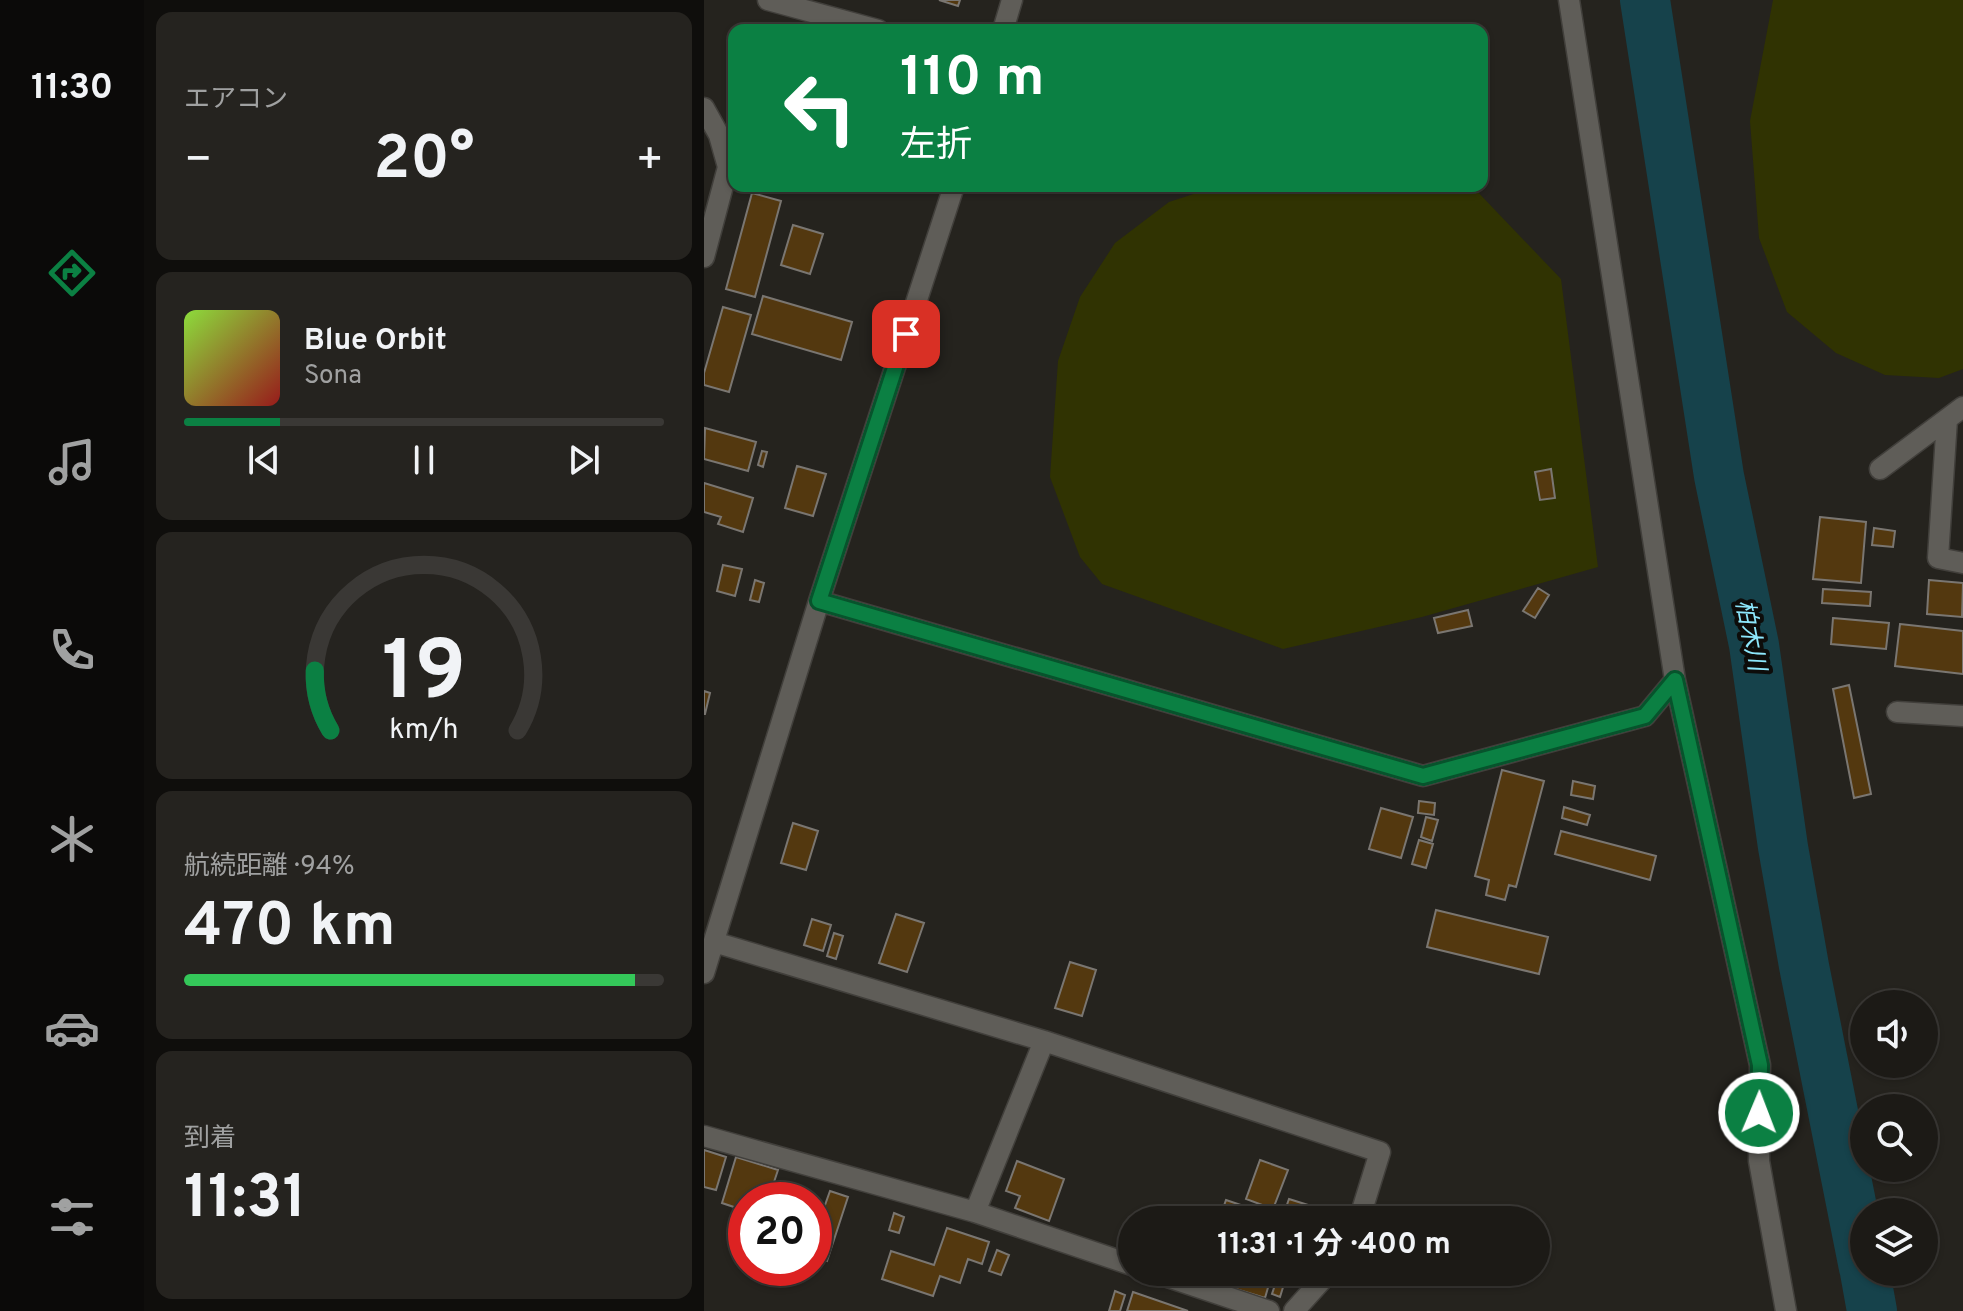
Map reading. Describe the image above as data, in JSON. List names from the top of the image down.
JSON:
{
  "water": ["柏木川"],
  "page": {
    "tabs": "11:30",
    "tile": [
      "エアコン",
      ["航続距離 · 94%", "470 km"],
      ["到着", "11:31"]
    ],
    "turn": ["110 m", "左折"],
    "heat": ["−", "20°", "+"],
    "song": ["Blue Orbit", "Sona"],
    "limit": "20",
    "trip": "11:31 · 1 分 · 400 m",
    "gauge": ["19", "km/h"]
  }
}
